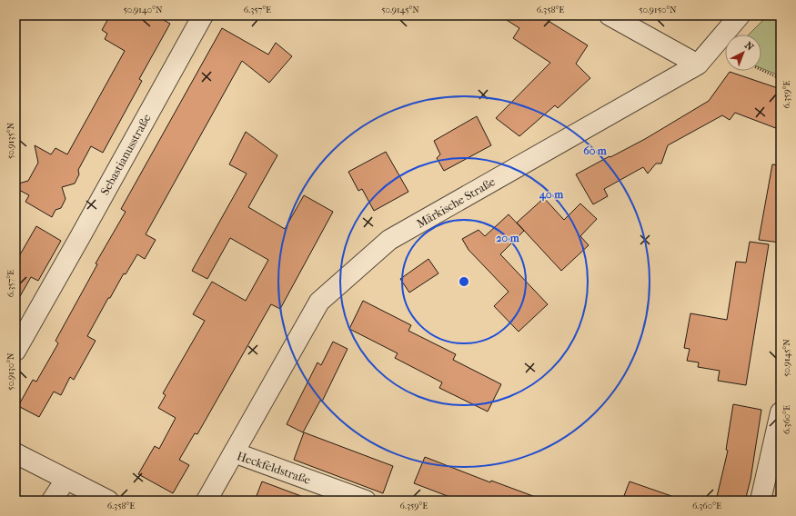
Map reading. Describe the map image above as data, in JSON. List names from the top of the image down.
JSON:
{
  "streets": {
    "street": ["Sebastianusstraße", "Märkische Straße", "Heckfeldstraße"]
  },
  "crossings": [
    ["Märkische Straße", "Heckfeldstraße"]
  ],
  "north": "top right",
  "coordinates": [
    "50.9140°N",
    "6.357°E",
    "50.9145°N",
    "6.358°E",
    "50.9150°N",
    "6.359°E",
    "50.9135°N",
    "50.9130°N",
    "6.360°E"
  ],
  "rings": ["60 m", "40 m", "20 m"]
}
